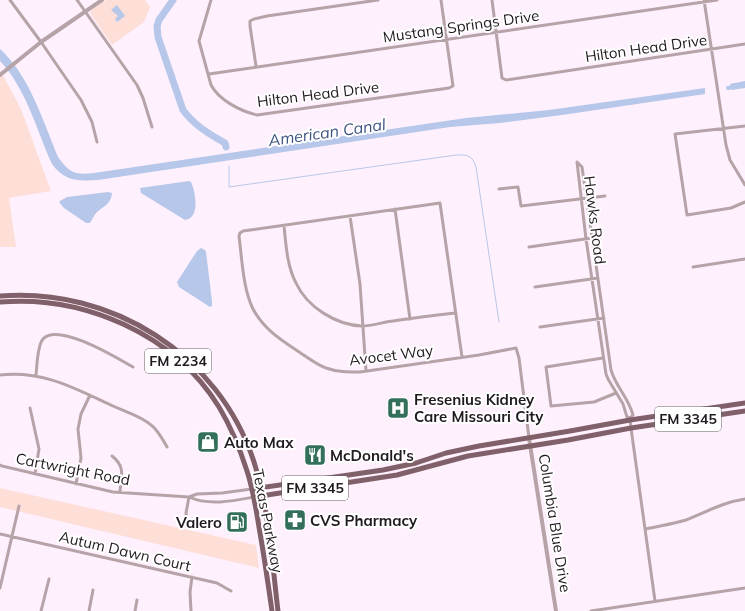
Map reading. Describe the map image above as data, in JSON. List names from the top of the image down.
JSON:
{
  "streets": {
    "main road": [
      "FM 2234",
      "FM 3345",
      "Cartwright Road",
      "Texas Parkway"
    ],
    "street": [
      "Mustang Springs Drive",
      "Hilton Head Drive",
      "Hawks Road",
      "Avocet Way",
      "Columbia Blue Drive",
      "Autum Dawn Court"
    ]
  },
  "crossings": [
    ["Mustang Springs Drive", "Hilton Head Drive"],
    ["Hawks Road", "Cartwright Road"],
    ["Avocet Way", "Cartwright Road"],
    ["Avocet Way", "Columbia Blue Drive"],
    ["Cartwright Road", "Texas Parkway"],
    ["Cartwright Road", "Columbia Blue Drive"]
  ],
  "water": ["American Canal"],
  "places": {
    "hospital": ["Fresenius Kidney Care Missouri City"],
    "shop": ["Auto Max"],
    "restaurant": ["McDonald's"],
    "pharmacy": ["CVS Pharmacy"],
    "fuel station": ["Valero"]
  }
}
